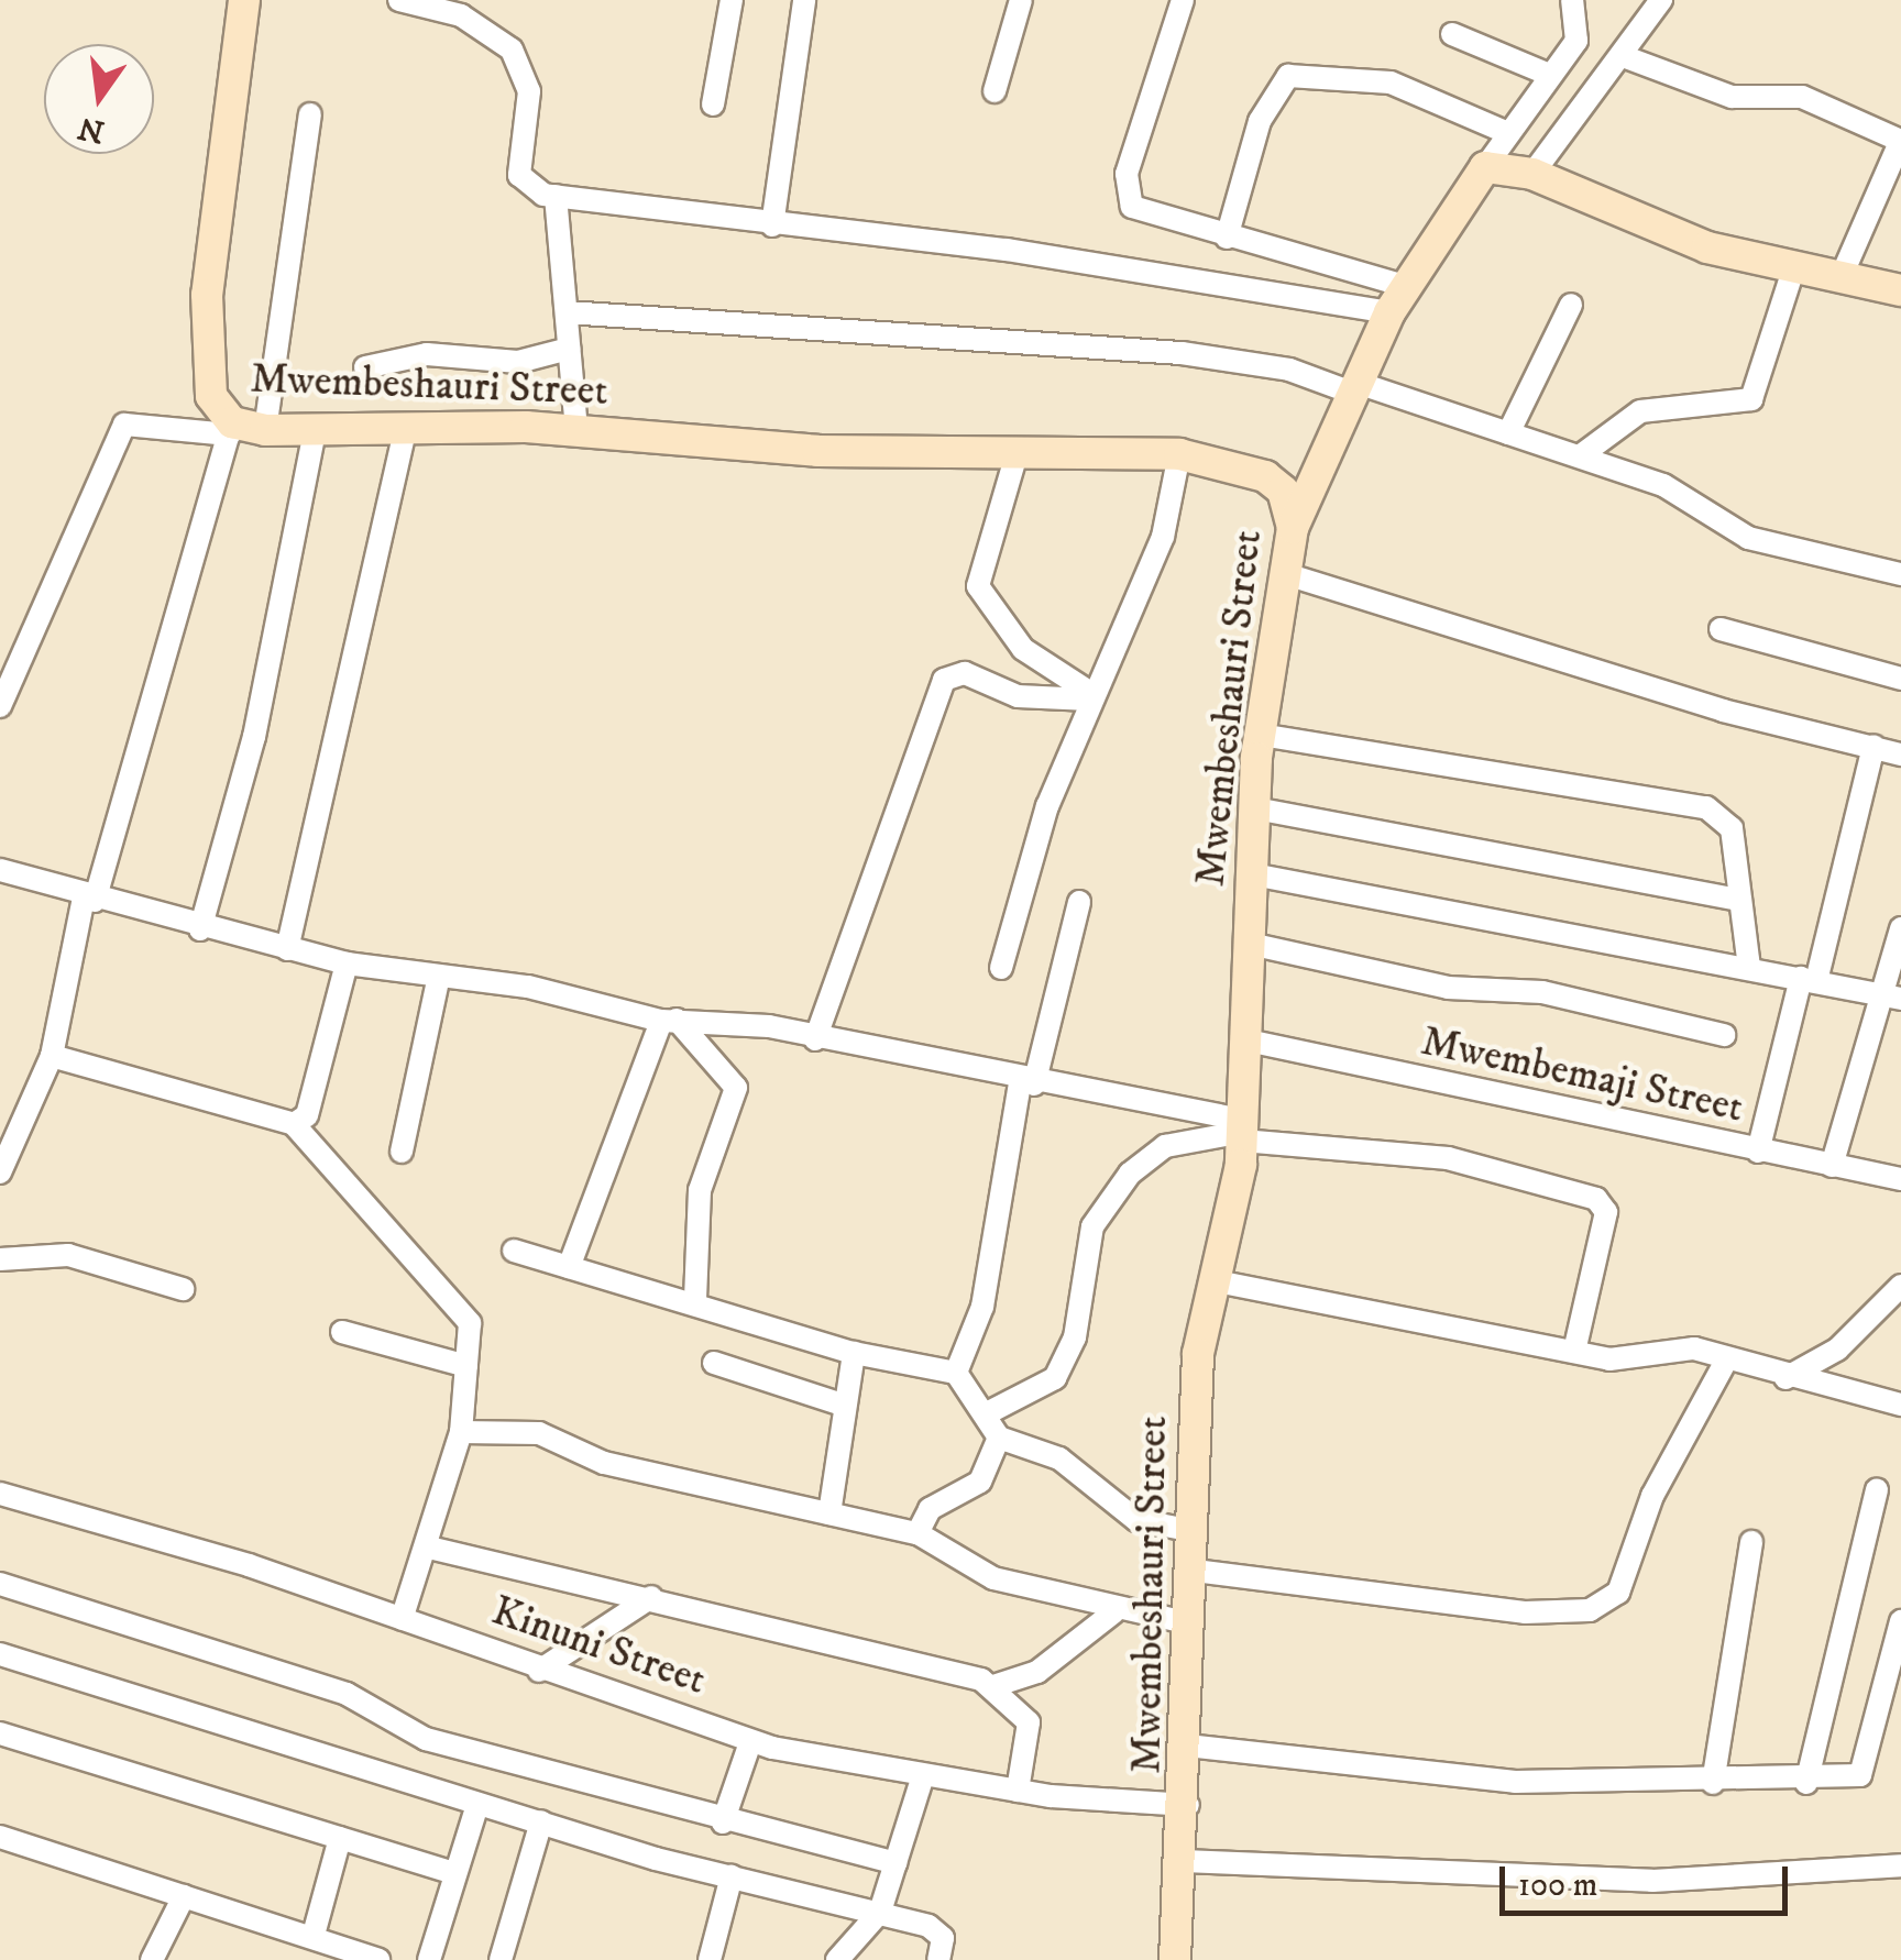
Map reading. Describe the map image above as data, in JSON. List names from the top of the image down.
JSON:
{
  "streets": {
    "street": ["Mwembeshauri Street", "Mwembemaji Street", "Kinuni Street"]
  },
  "crossings": [
    ["Mwembeshauri Street", "Mwembemaji Street"],
    ["Mwembeshauri Street", "Kinuni Street"]
  ],
  "scale_bar": "100 m",
  "north": "bottom"
}
